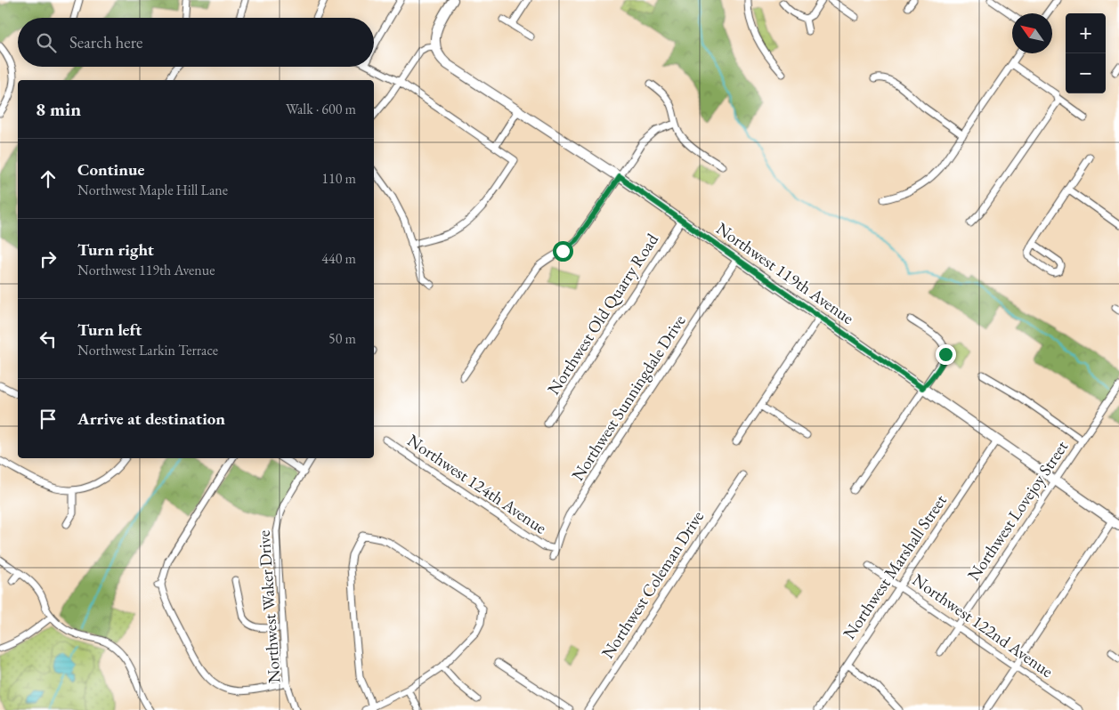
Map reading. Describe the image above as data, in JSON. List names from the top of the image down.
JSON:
{
  "streets": {
    "street": [
      "Northwest 119th Avenue",
      "Northwest Old Quarry Road",
      "Northwest Sunningdale Drive",
      "Northwest 124th Avenue",
      "Northwest Lovejoy Street",
      "Northwest Marshall Street",
      "Northwest Coleman Drive",
      "Northwest Waker Drive",
      "Northwest 122nd Avenue"
    ]
  },
  "crossings": [
    ["Northwest 119th Avenue", "Northwest Old Quarry Road"],
    ["Northwest 119th Avenue", "Northwest Sunningdale Drive"],
    ["Northwest 119th Avenue", "Northwest Lovejoy Street"],
    ["Northwest 119th Avenue", "Northwest Marshall Street"],
    ["Northwest Sunningdale Drive", "Northwest 124th Avenue"],
    ["Northwest Lovejoy Street", "Northwest 122nd Avenue"],
    ["Northwest Marshall Street", "Northwest 122nd Avenue"]
  ],
  "north": "top left",
  "page": {
    "map_buttons": ["+", "−"],
    "search": "Search here",
    "heading": ["8 min", "Walk · 600 m"],
    "list": [
      ["Continue", "Northwest Maple Hill Lane", "110 m"],
      ["Turn right", "Northwest 119th Avenue", "440 m"],
      ["Turn left", "Northwest Larkin Terrace", "50 m"],
      "Arrive at destination"
    ]
  }
}
